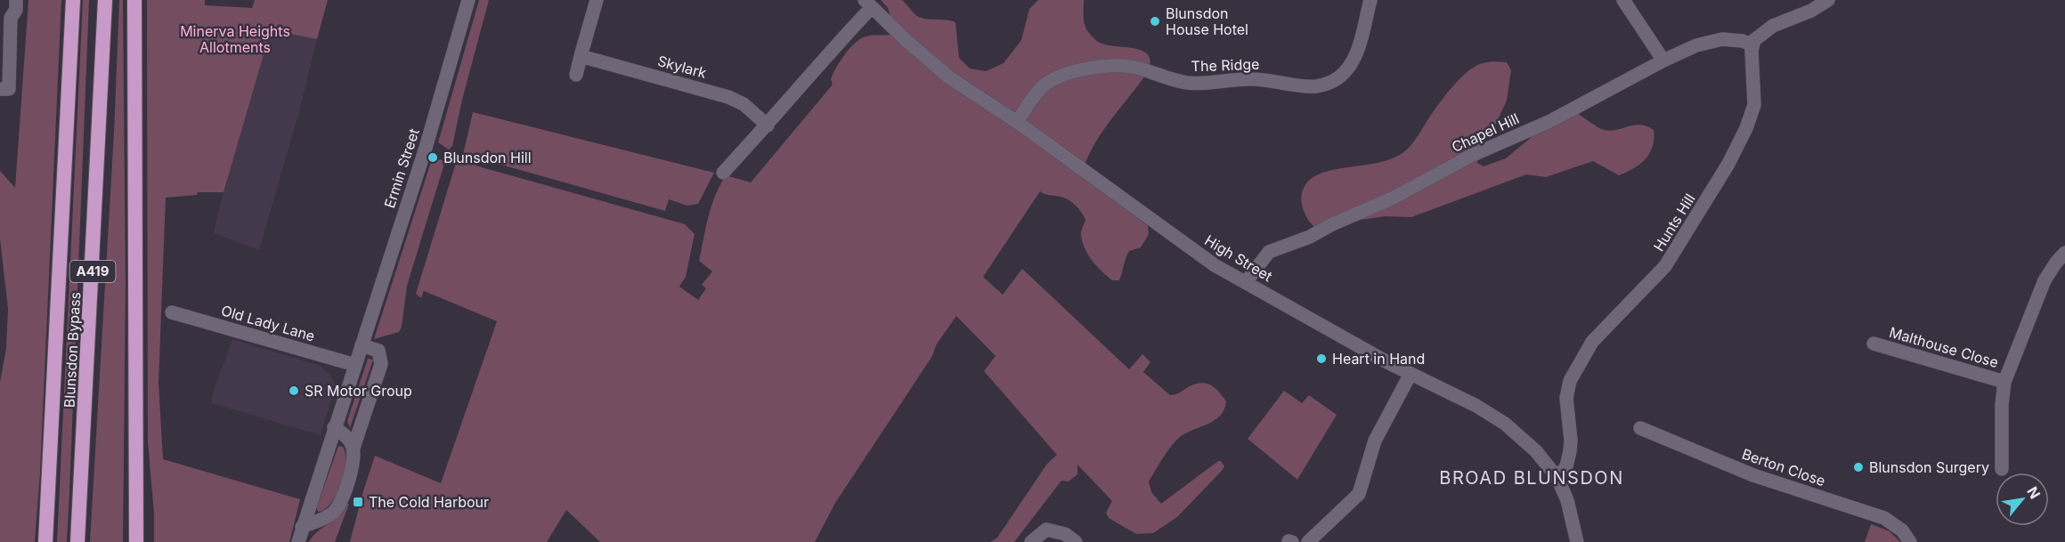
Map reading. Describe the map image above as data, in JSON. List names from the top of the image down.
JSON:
{
  "streets": {
    "highway": ["A419", "Blunsdon Bypass"],
    "street": [
      "The Ridge",
      "Skylark",
      "Chapel Hill",
      "Ermin Street",
      "Hunts Hill",
      "High Street",
      "Old Lady Lane",
      "Malthouse Close",
      "Berton Close"
    ]
  },
  "crossings": [
    ["The Ridge", "High Street"],
    ["Chapel Hill", "Hunts Hill"],
    ["Chapel Hill", "High Street"],
    ["Ermin Street", "Old Lady Lane"],
    ["Hunts Hill", "High Street"]
  ],
  "districts": ["BROAD BLUNSDON"],
  "parks": ["Minerva Heights Allotments"],
  "places": {
    "other": [
      "Blunsdon House Hotel",
      "Blunsdon Hill",
      "Heart in Hand",
      "SR Motor Group",
      "Blunsdon Surgery"
    ],
    "transit": ["The Cold Harbour"]
  },
  "north": "top right"
}
